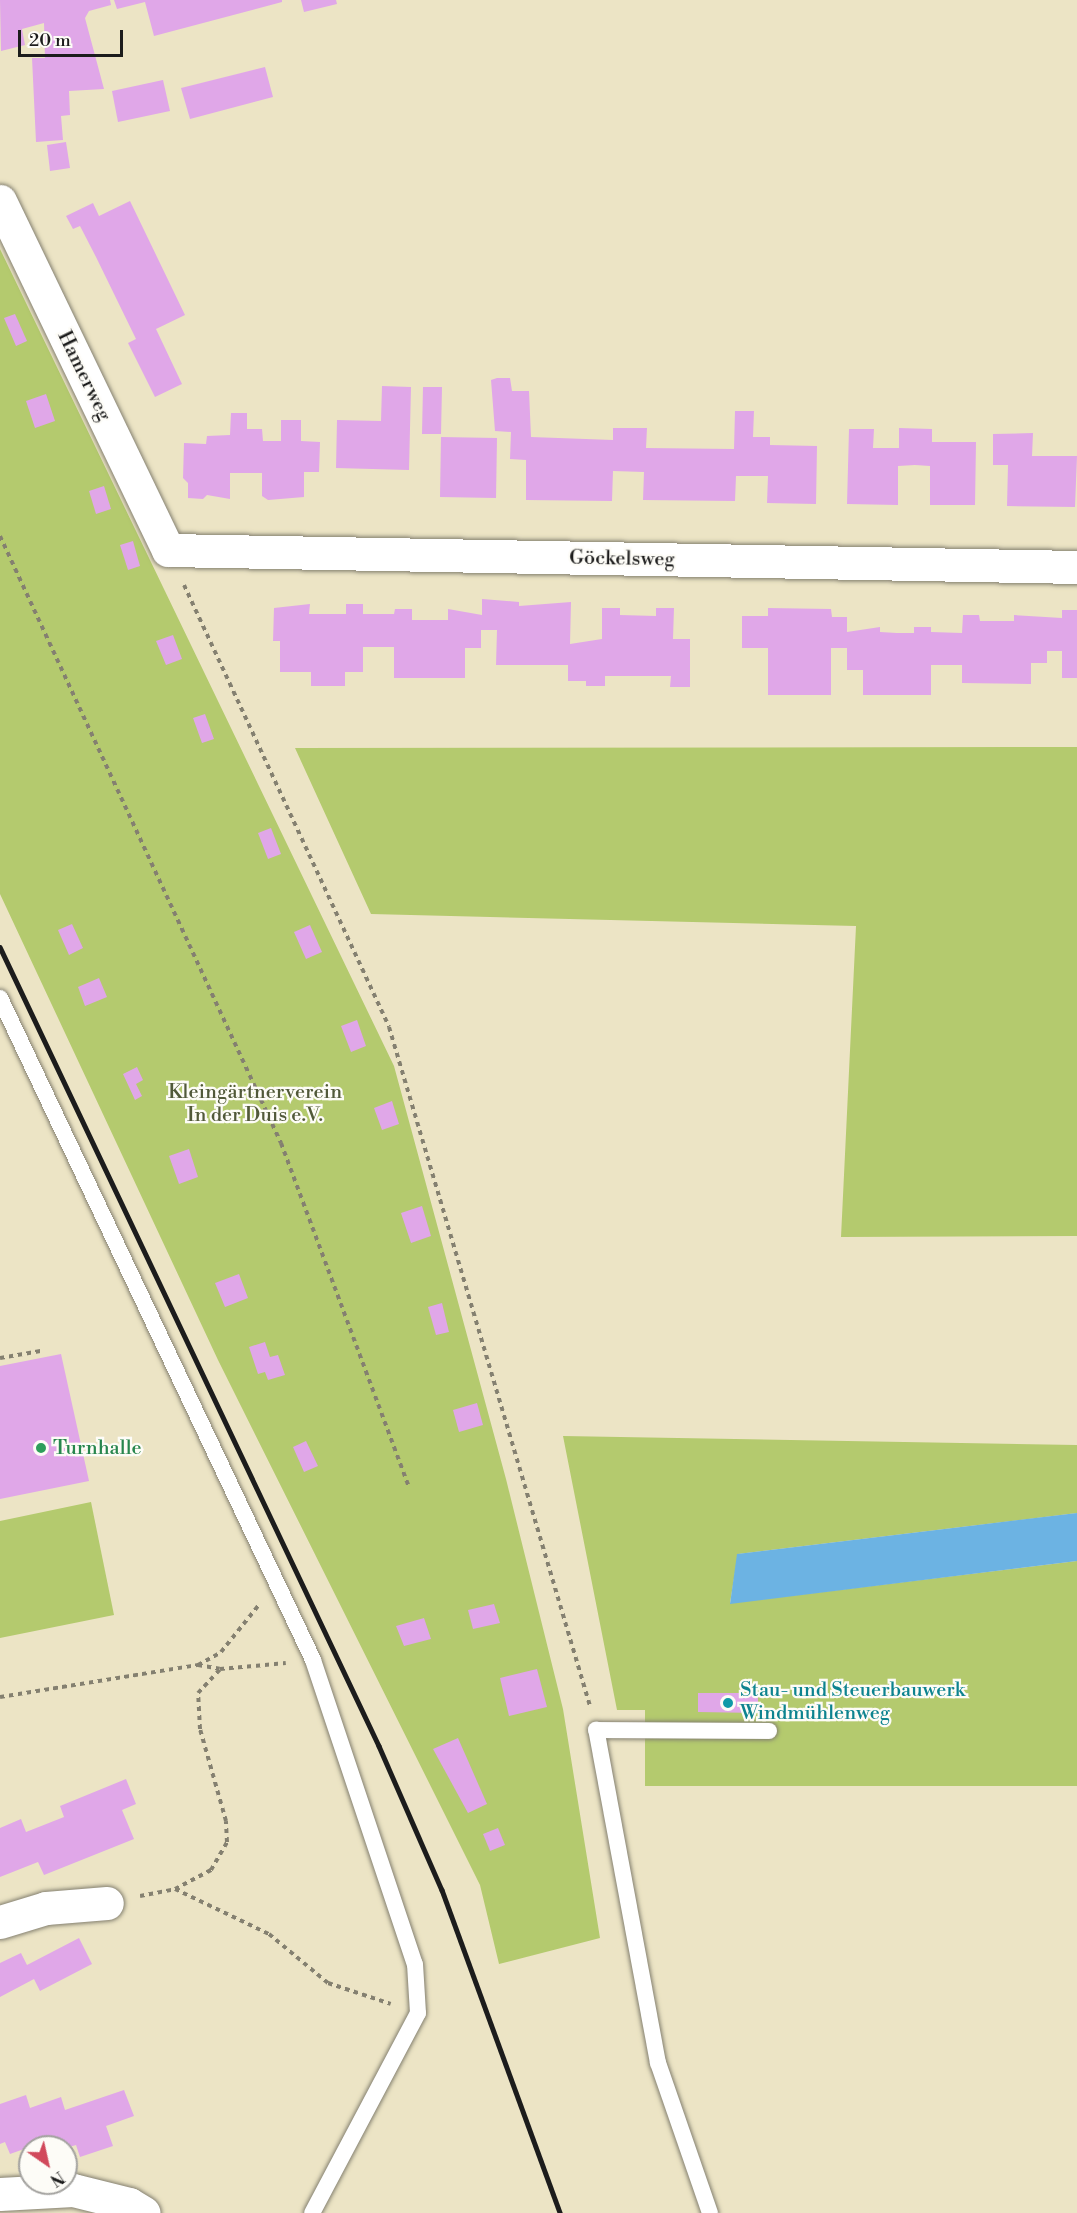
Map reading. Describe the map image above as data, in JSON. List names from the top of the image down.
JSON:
{
  "streets": {
    "street": ["Hamerweg", "Göckelsweg"]
  },
  "crossings": [
    ["Hamerweg", "Göckelsweg"]
  ],
  "parks": ["Kleingärtnerverein In der Duis e.V."],
  "places": ["Turnhalle", "Stau- und Steuerbauwerk Windmühlenweg"],
  "scale_bar": "20 m",
  "north": "bottom right"
}
